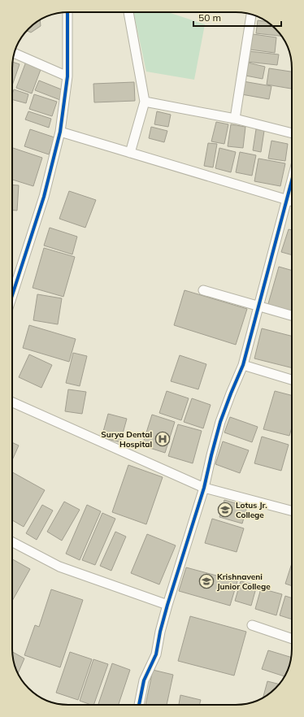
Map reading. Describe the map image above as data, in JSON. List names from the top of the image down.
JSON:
{
  "places": {
    "hospital": ["Surya Dental Hospital"],
    "school or university": ["Lotus Jr. College", "Krishnaveni Junior College"]
  },
  "scale_bar": "50 m"
}
